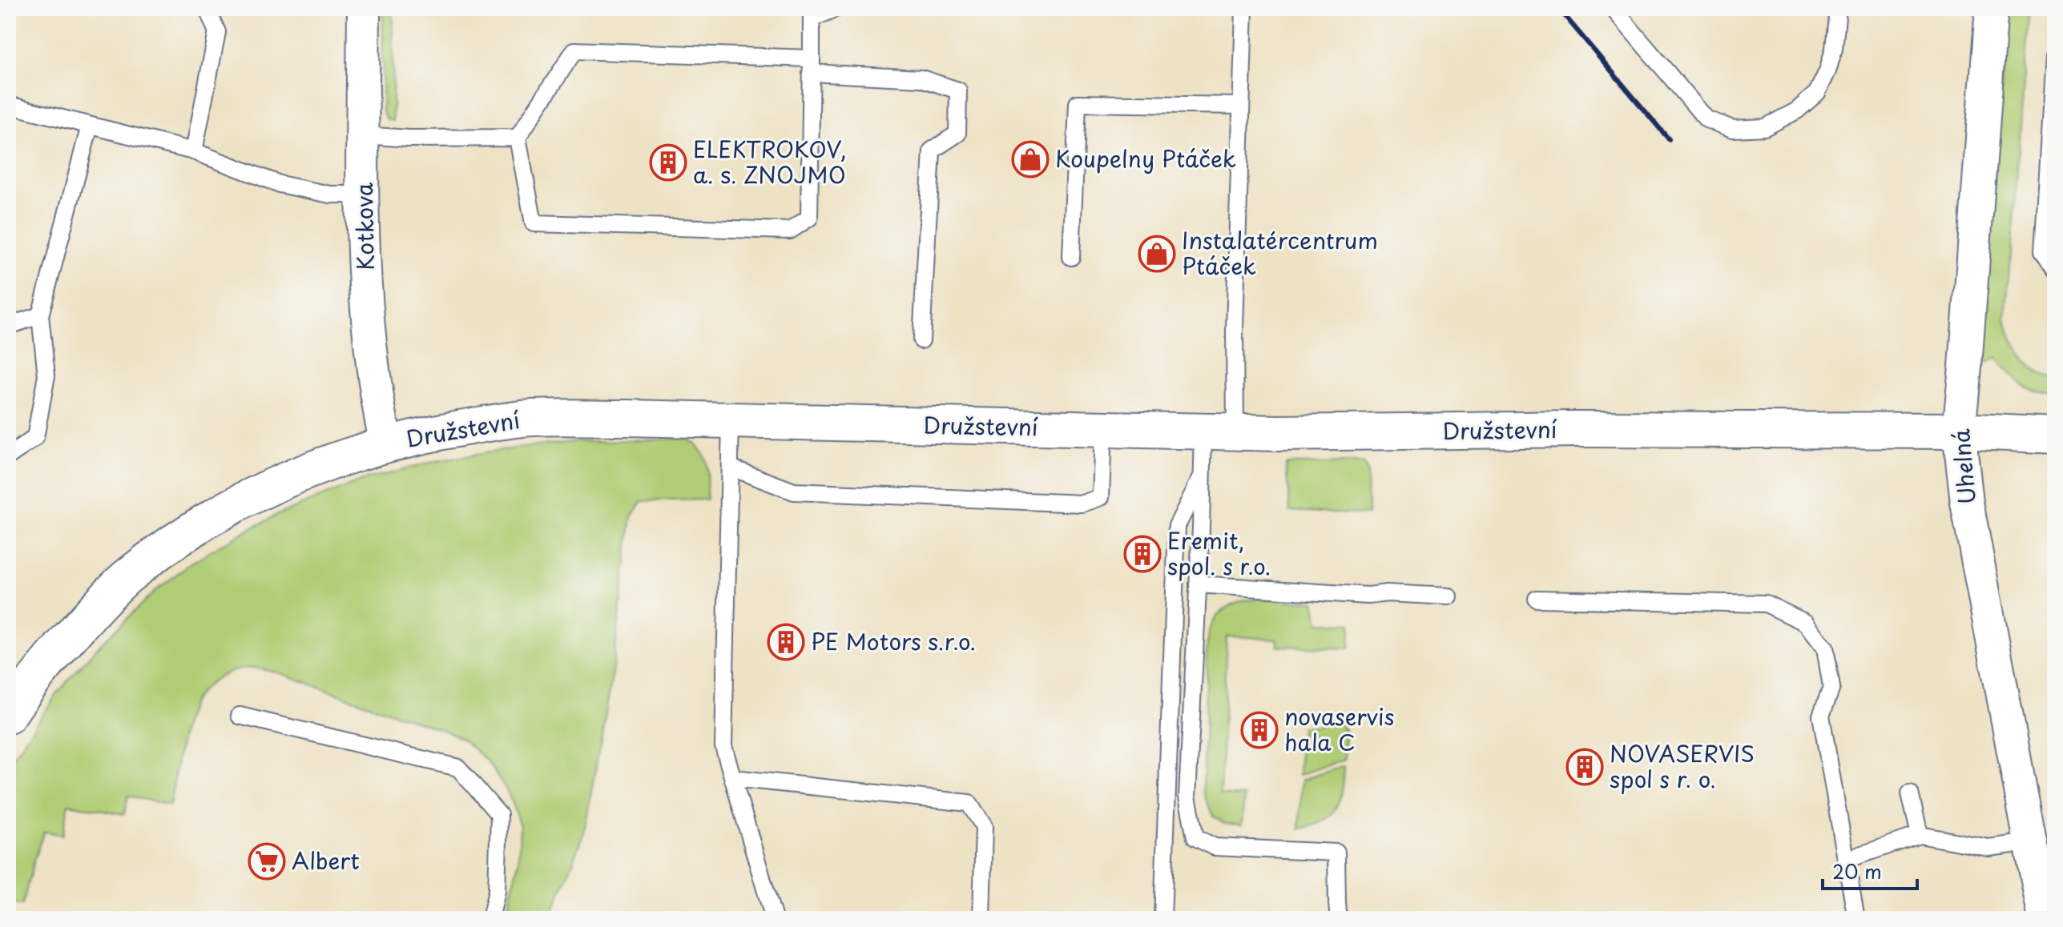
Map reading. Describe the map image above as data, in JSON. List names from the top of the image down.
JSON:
{
  "streets": {
    "main road": ["Družstevní"],
    "street": ["Kotkova", "Uhelná"]
  },
  "crossings": [
    ["Kotkova", "Družstevní"],
    ["Družstevní", "Uhelná"]
  ],
  "places": {
    "shop": ["Koupelny Ptáček", "Instalatércentrum Ptáček"],
    "building": [
      "ELEKTROKOV, a. s. ZNOJMO",
      "Eremit, spol. s r.o.",
      "PE Motors s.r.o.",
      "novaservis hala C",
      "NOVASERVIS spol s r. o."
    ],
    "supermarket": ["Albert"]
  },
  "scale_bar": "20 m"
}
